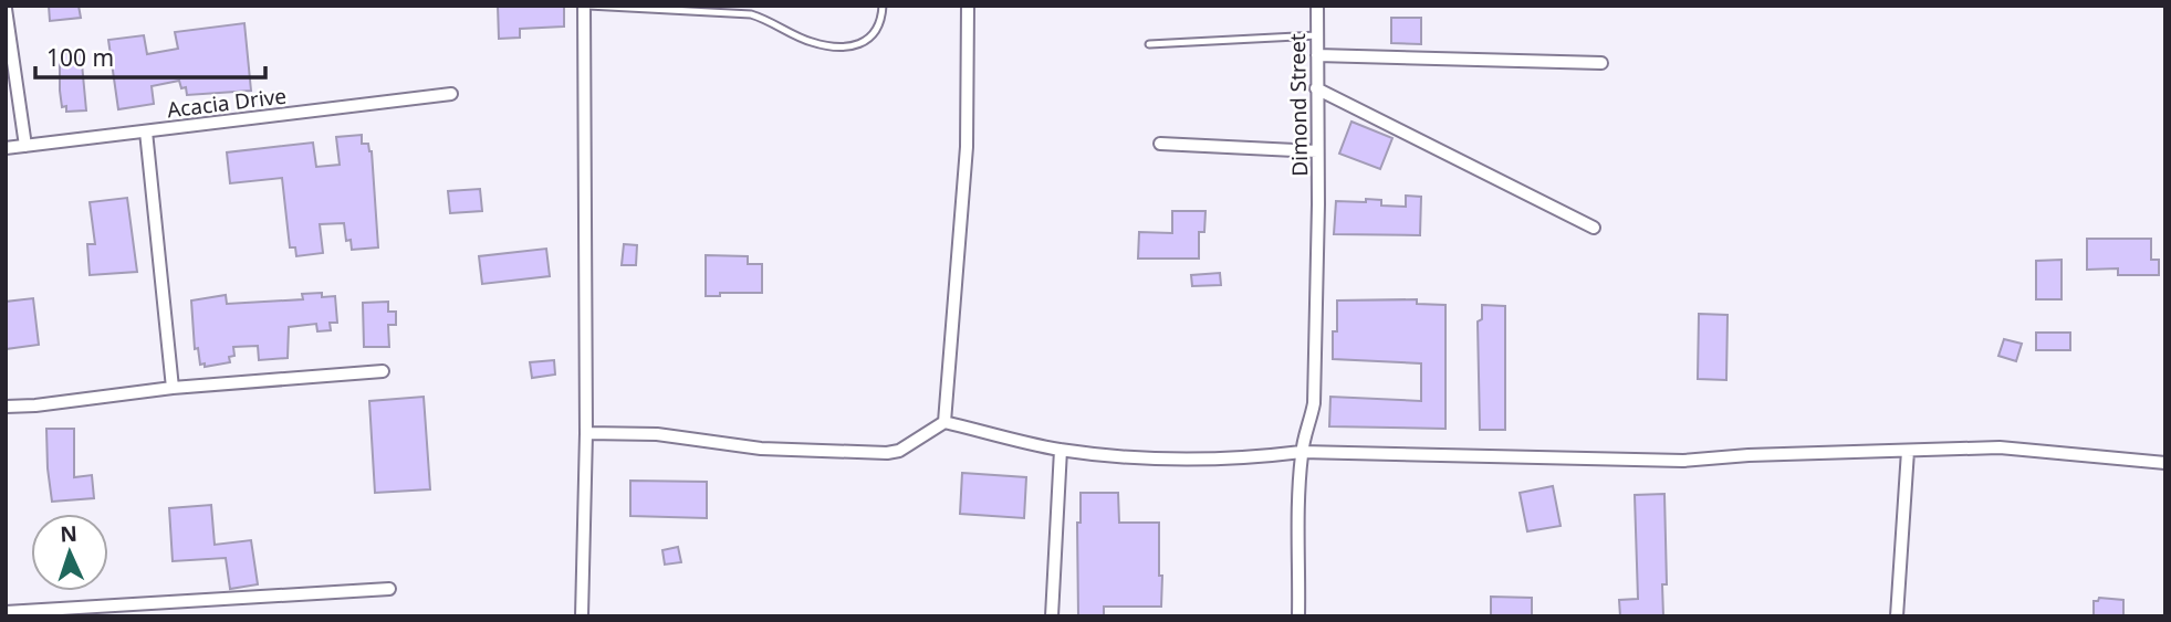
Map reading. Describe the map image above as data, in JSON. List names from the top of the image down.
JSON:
{
  "streets": {
    "street": ["Acacia Drive", "Dimond Street"]
  },
  "scale_bar": "100 m",
  "north": "top"
}
